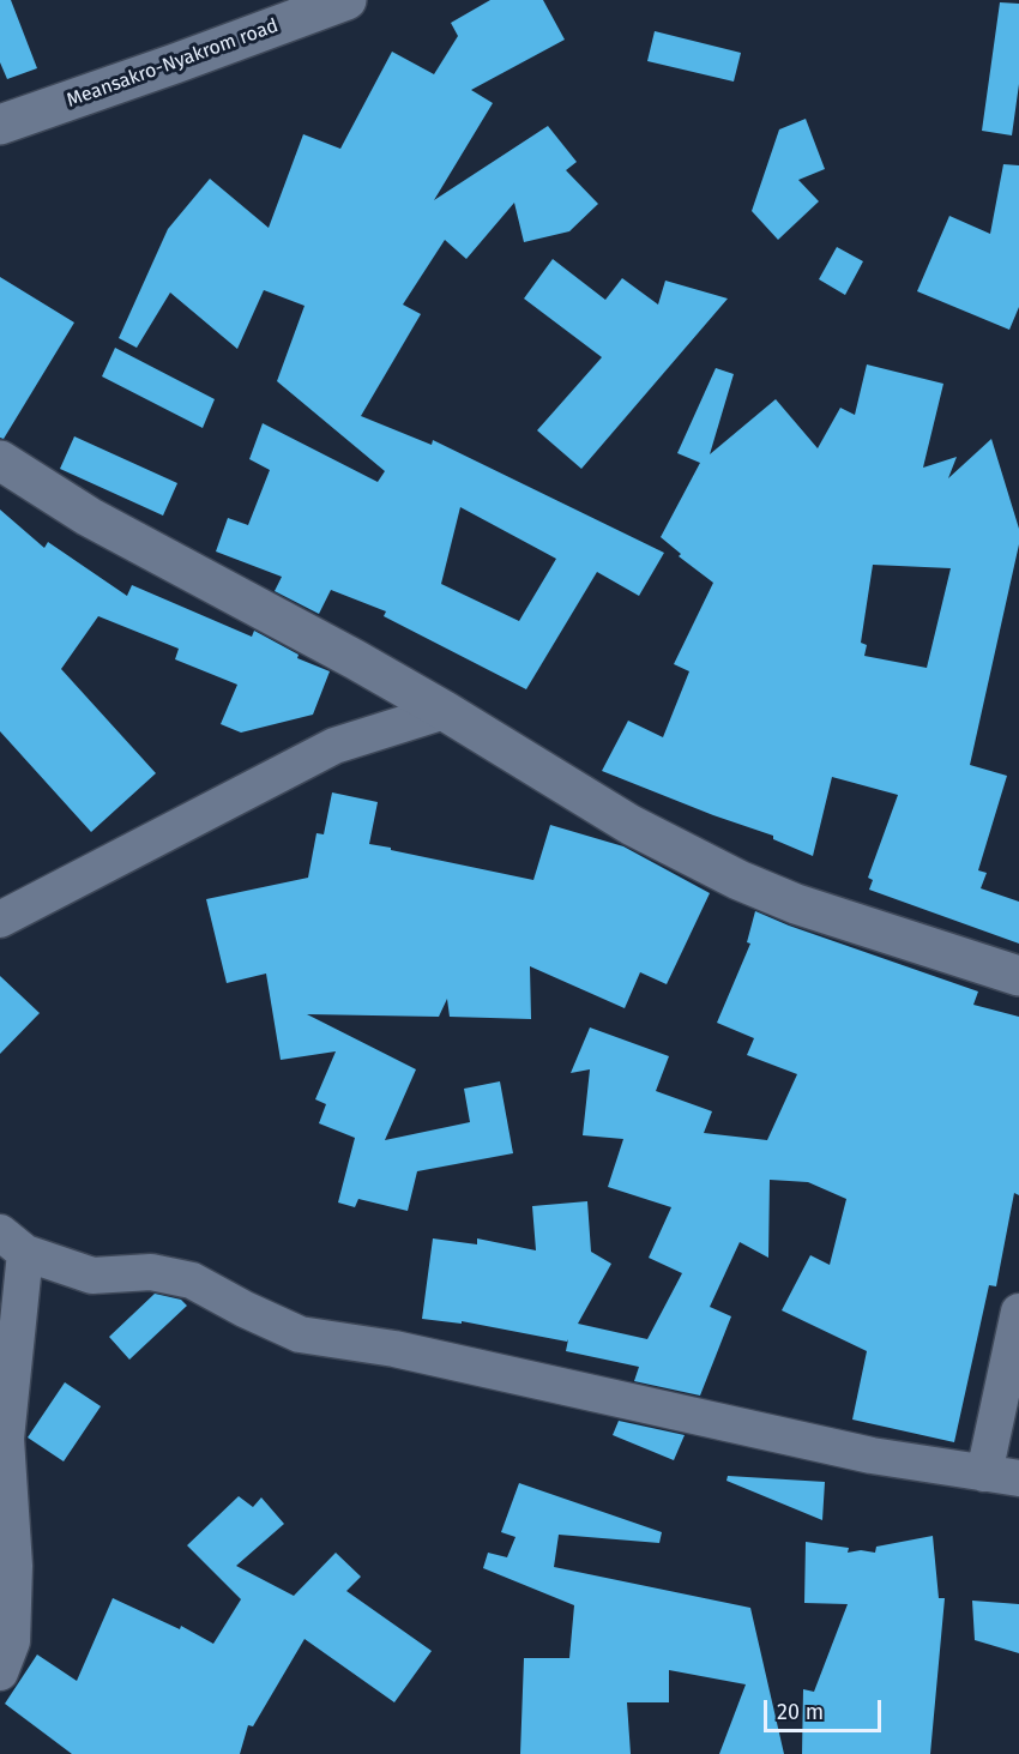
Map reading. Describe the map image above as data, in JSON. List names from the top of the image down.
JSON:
{
  "streets": {
    "street": ["Meansakro-Nyakrom road"]
  },
  "scale_bar": "20 m"
}
